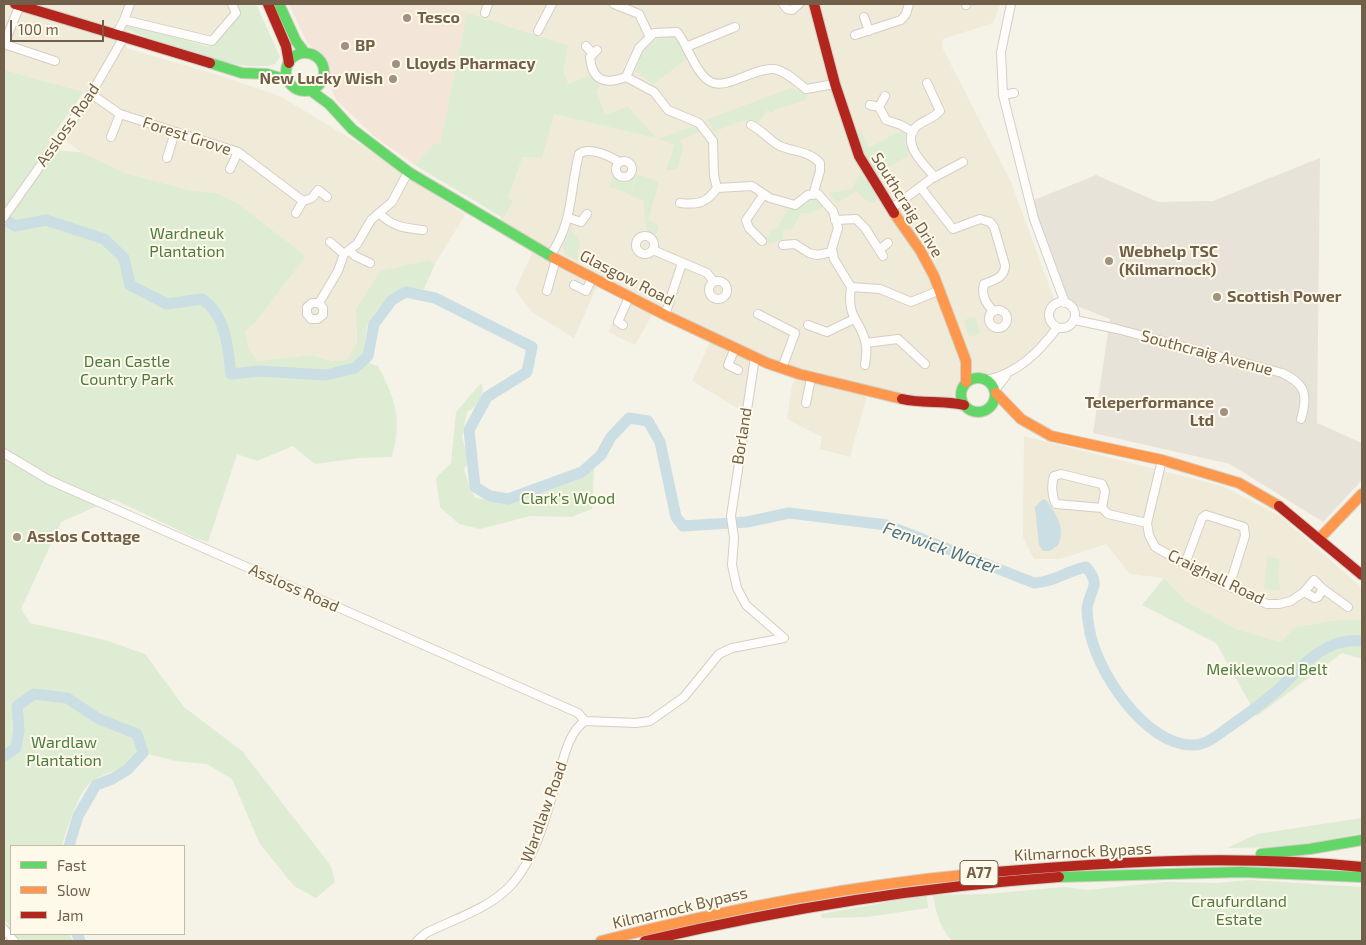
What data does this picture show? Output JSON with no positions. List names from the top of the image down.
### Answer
{
  "streets": {
    "main road": [
      "Southcraig Drive",
      "Glasgow Road",
      "Kilmarnock Bypass",
      "A77"
    ],
    "street": [
      "Assloss Road",
      "Forest Grove",
      "Southcraig Avenue",
      "Borland",
      "Craighall Road",
      "Wardlaw Road"
    ]
  },
  "crossings": [
    ["Assloss Road", "Forest Grove"],
    ["Assloss Road", "Borland"],
    ["Assloss Road", "Wardlaw Road"],
    ["Southcraig Drive", "Glasgow Road"],
    ["Glasgow Road", "Borland"],
    ["Borland", "Wardlaw Road"],
    ["Kilmarnock Bypass", "A77"]
  ],
  "water": ["Fenwick Water"],
  "parks": [
    "Wardneuk Plantation",
    "Dean Castle Country Park",
    "Clark's Wood",
    "Meiklewood Belt",
    "Wardlaw Plantation",
    "Craufurdland Estate"
  ],
  "places": [
    "Tesco",
    "BP",
    "Lloyds Pharmacy",
    "New Lucky Wish",
    "Webhelp TSC (Kilmarnock)",
    "Scottish Power",
    "Teleperformance Ltd",
    "Asslos Cottage"
  ],
  "legend": ["Fast", "Slow", "Jam"],
  "scale_bar": "100 m"
}
